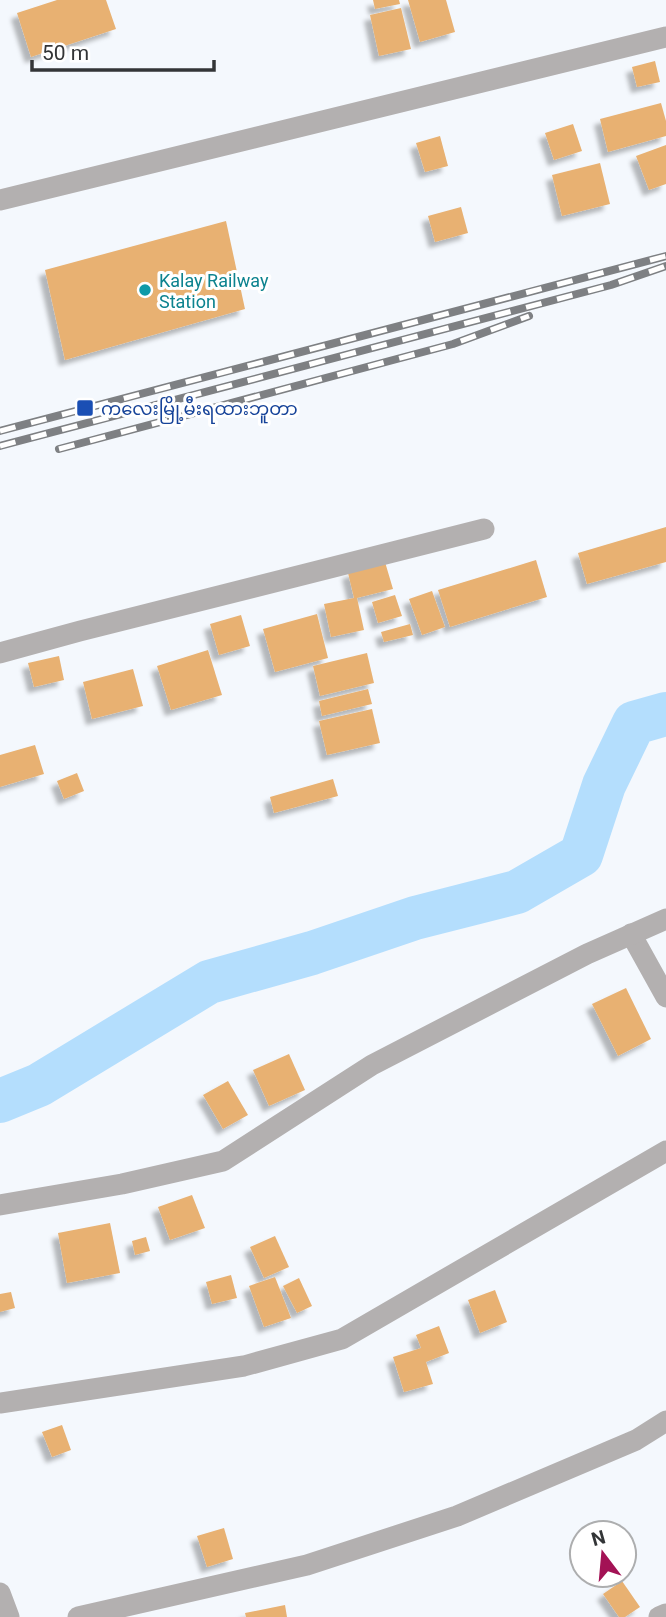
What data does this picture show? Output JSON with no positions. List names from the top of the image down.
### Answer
{
  "places": {
    "other": ["Kalay Railway Station"],
    "transit": ["ကလေးမြို့မီးရထားဘူတာ"]
  },
  "scale_bar": "50 m",
  "north": "top"
}
